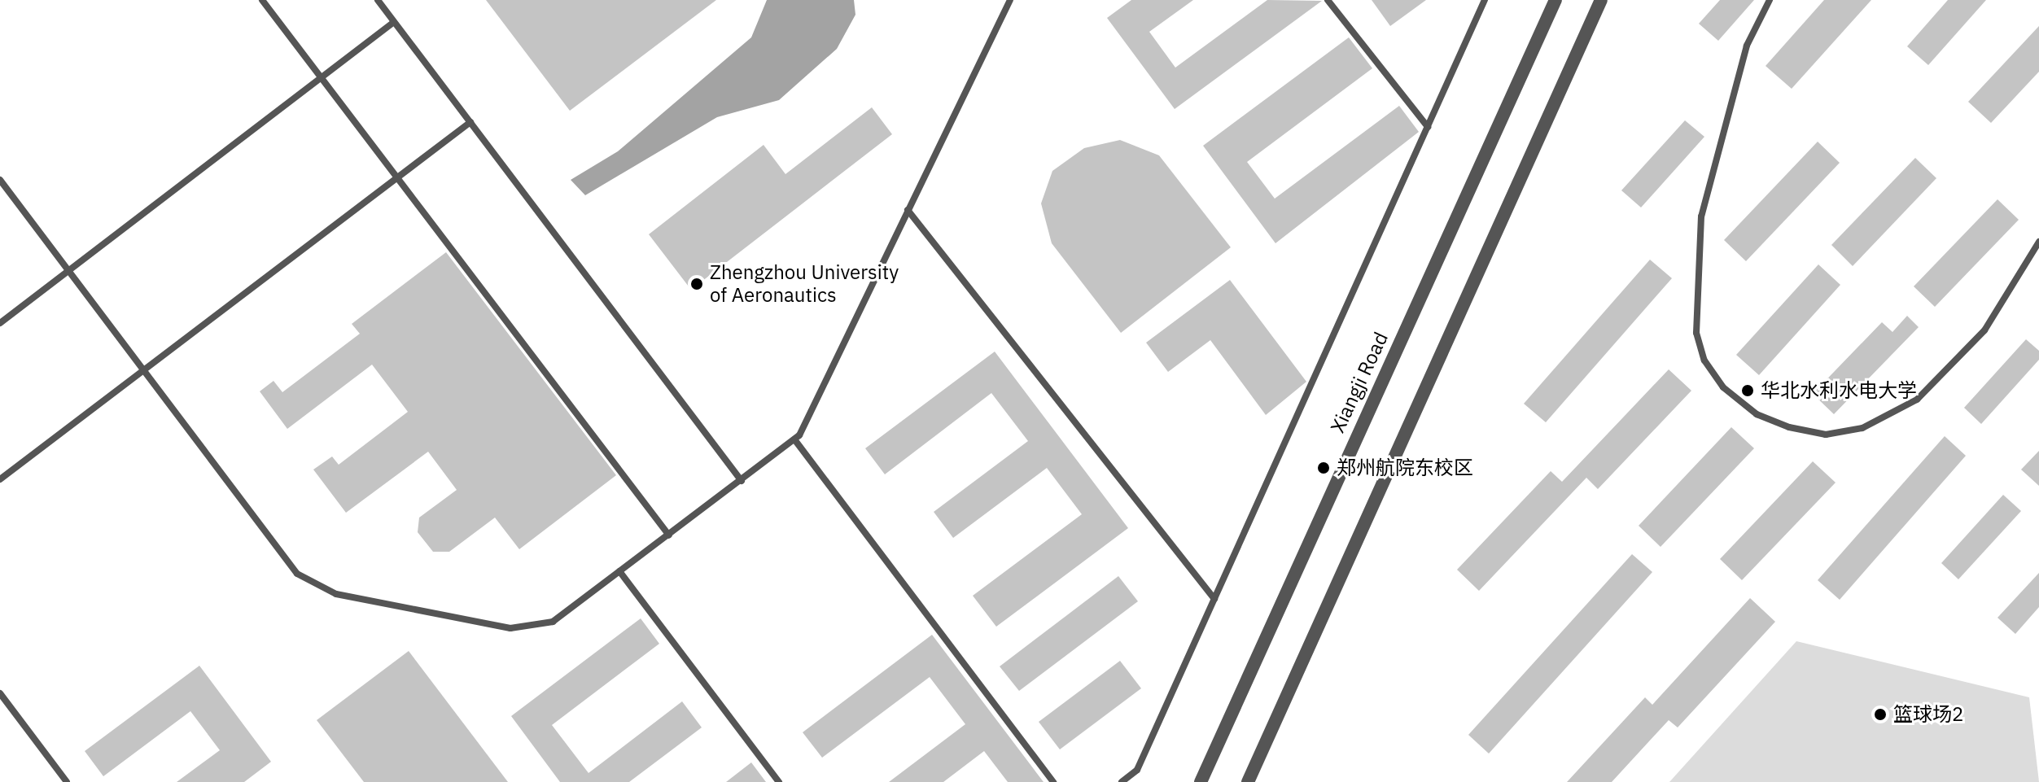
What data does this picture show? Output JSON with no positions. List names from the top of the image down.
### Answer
{
  "streets": {
    "street": ["Xiangji Road"]
  },
  "places": [
    "Zhengzhou University of Aeronautics",
    "华北水利水电大学",
    "郑州航院东校区",
    "篮球场2"
  ]
}
